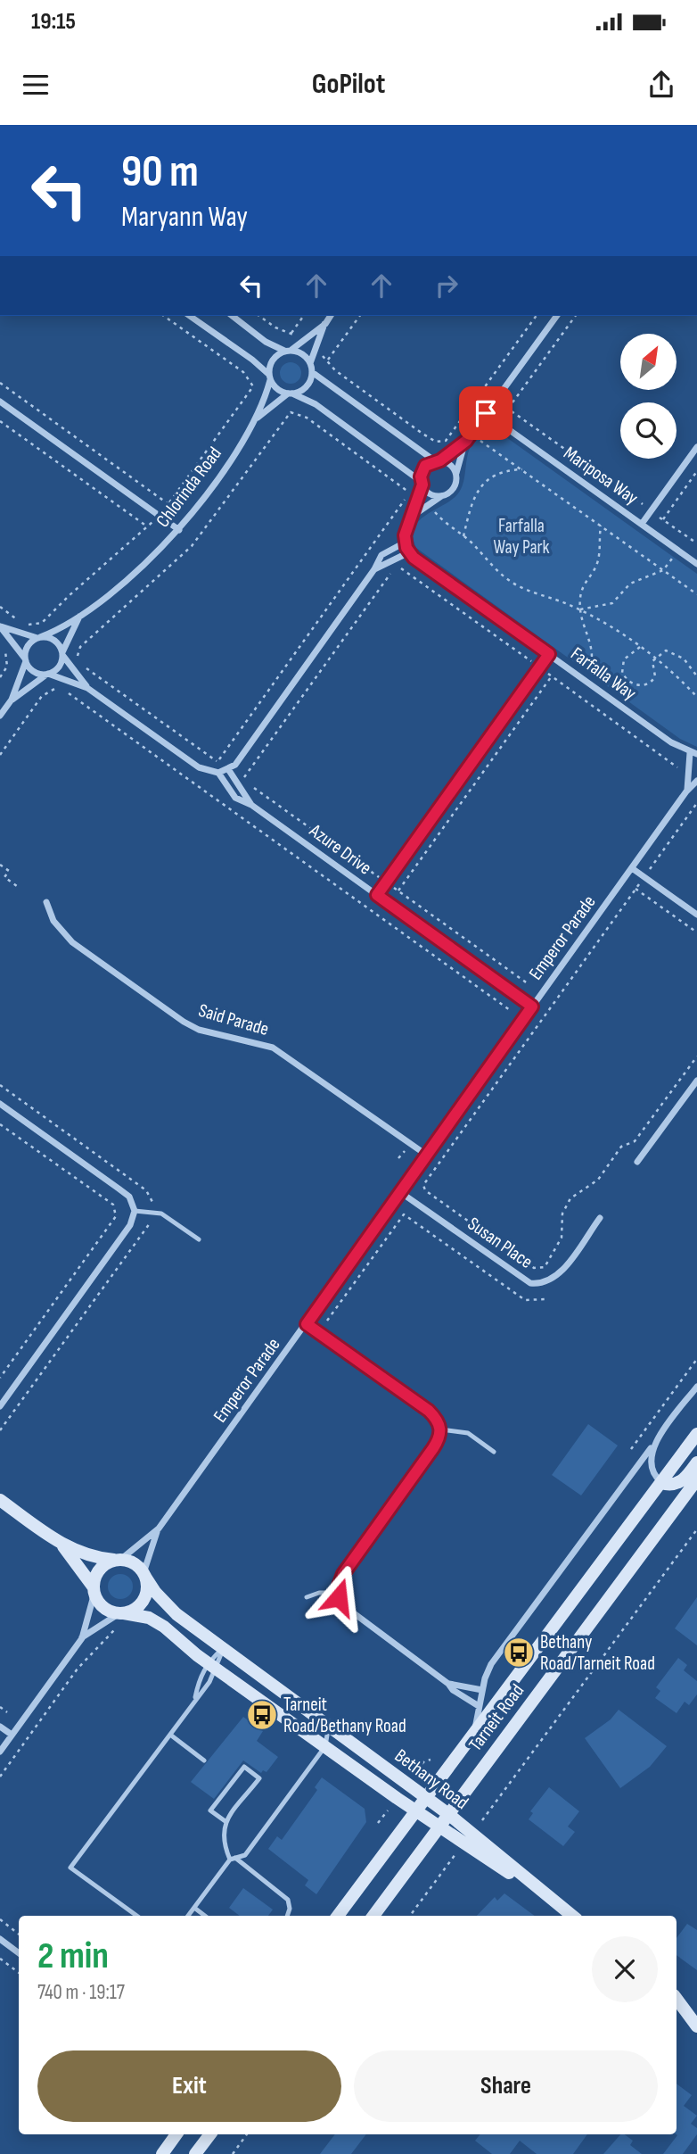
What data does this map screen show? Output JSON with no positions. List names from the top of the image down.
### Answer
{
  "streets": {
    "street": [
      "Mariposa Way",
      "Chlorinda Road",
      "Farfalla Way",
      "Azure Drive",
      "Emperor Parade",
      "Said Parade",
      "Susan Place",
      "Tarneit Road",
      "Bethany Road"
    ]
  },
  "crossings": [
    ["Azure Drive", "Emperor Parade"],
    ["Emperor Parade", "Said Parade"],
    ["Emperor Parade", "Susan Place"],
    ["Emperor Parade", "Bethany Road"],
    ["Tarneit Road", "Bethany Road"]
  ],
  "parks": ["Farfalla Way Park"],
  "places": {
    "bus stop": ["Bethany Road/Tarneit Road", "Tarneit Road/Bethany Road"]
  },
  "north": "top right",
  "page": {
    "status": "19:15",
    "header": "GoPilot",
    "turn": ["90 m", "Maryann Way"],
    "heading": ["2 min", "740 m · 19:17"],
    "buttons": ["Exit", "Share"]
  }
}
